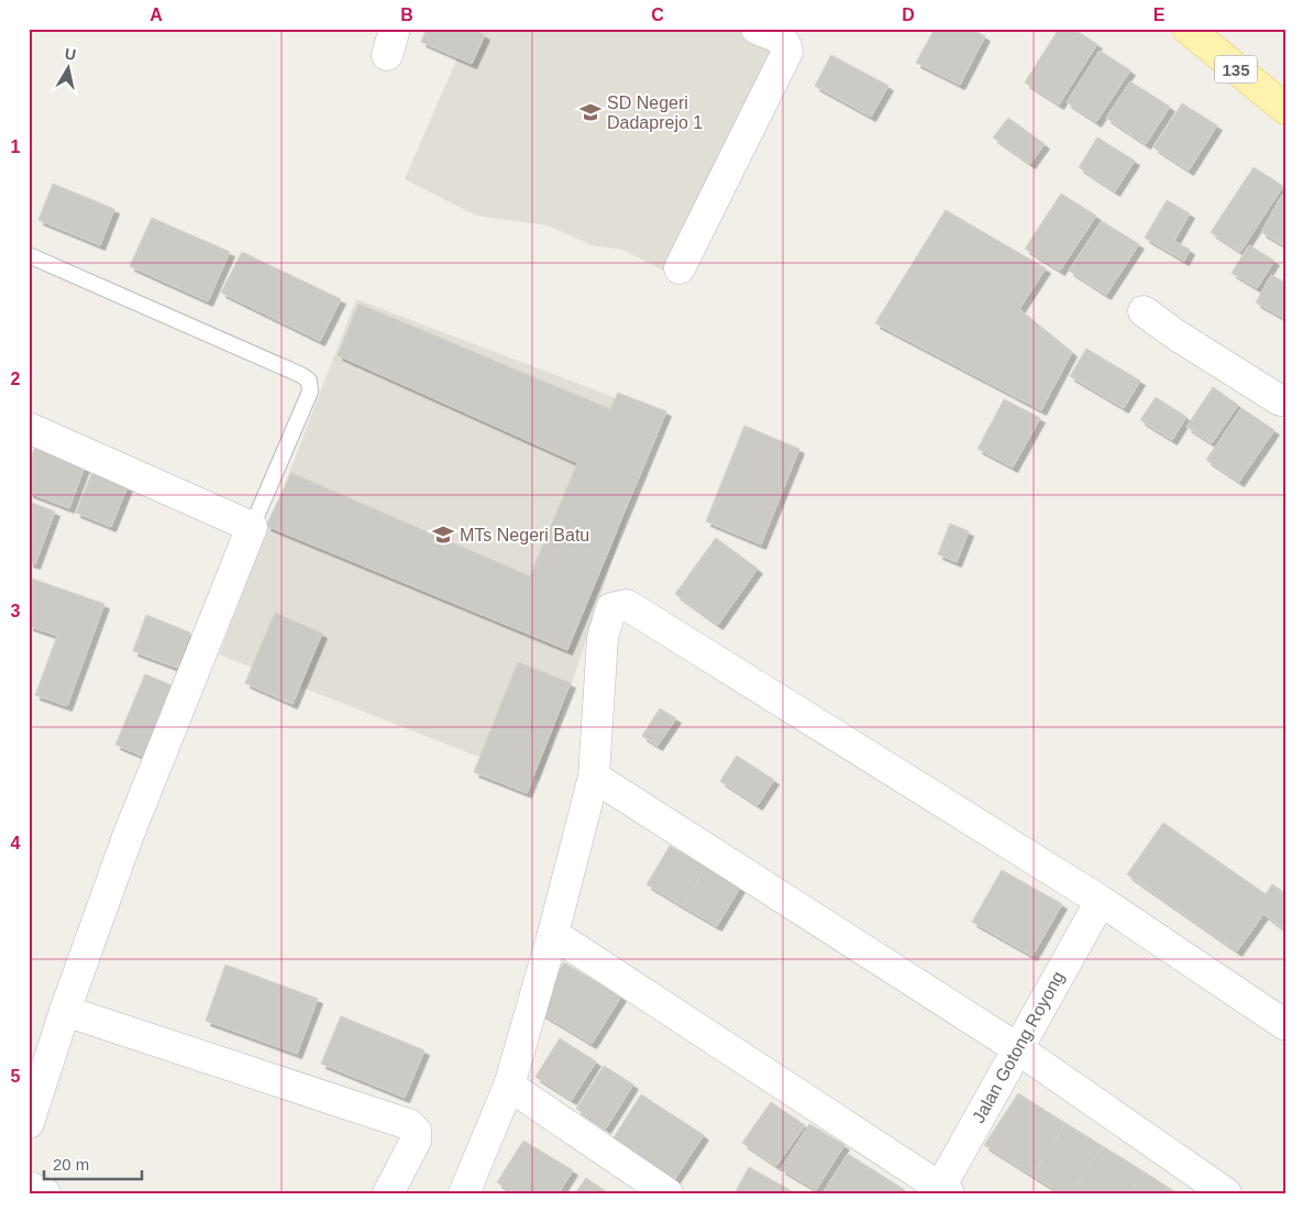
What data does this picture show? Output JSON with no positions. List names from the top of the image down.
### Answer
{
  "streets": {
    "main road": ["135"],
    "street": ["Jalan Gotong Royong"]
  },
  "places": {
    "school or university": ["SD Negeri Dadaprejo 1", "MTs Negeri Batu"]
  },
  "scale_bar": "20 m",
  "north": "top",
  "grid": {
    "columns": [
      "A",
      "B",
      "C",
      "D",
      "E"
    ],
    "rows": [
      "1",
      "2",
      "3",
      "4",
      "5"
    ]
  }
}
